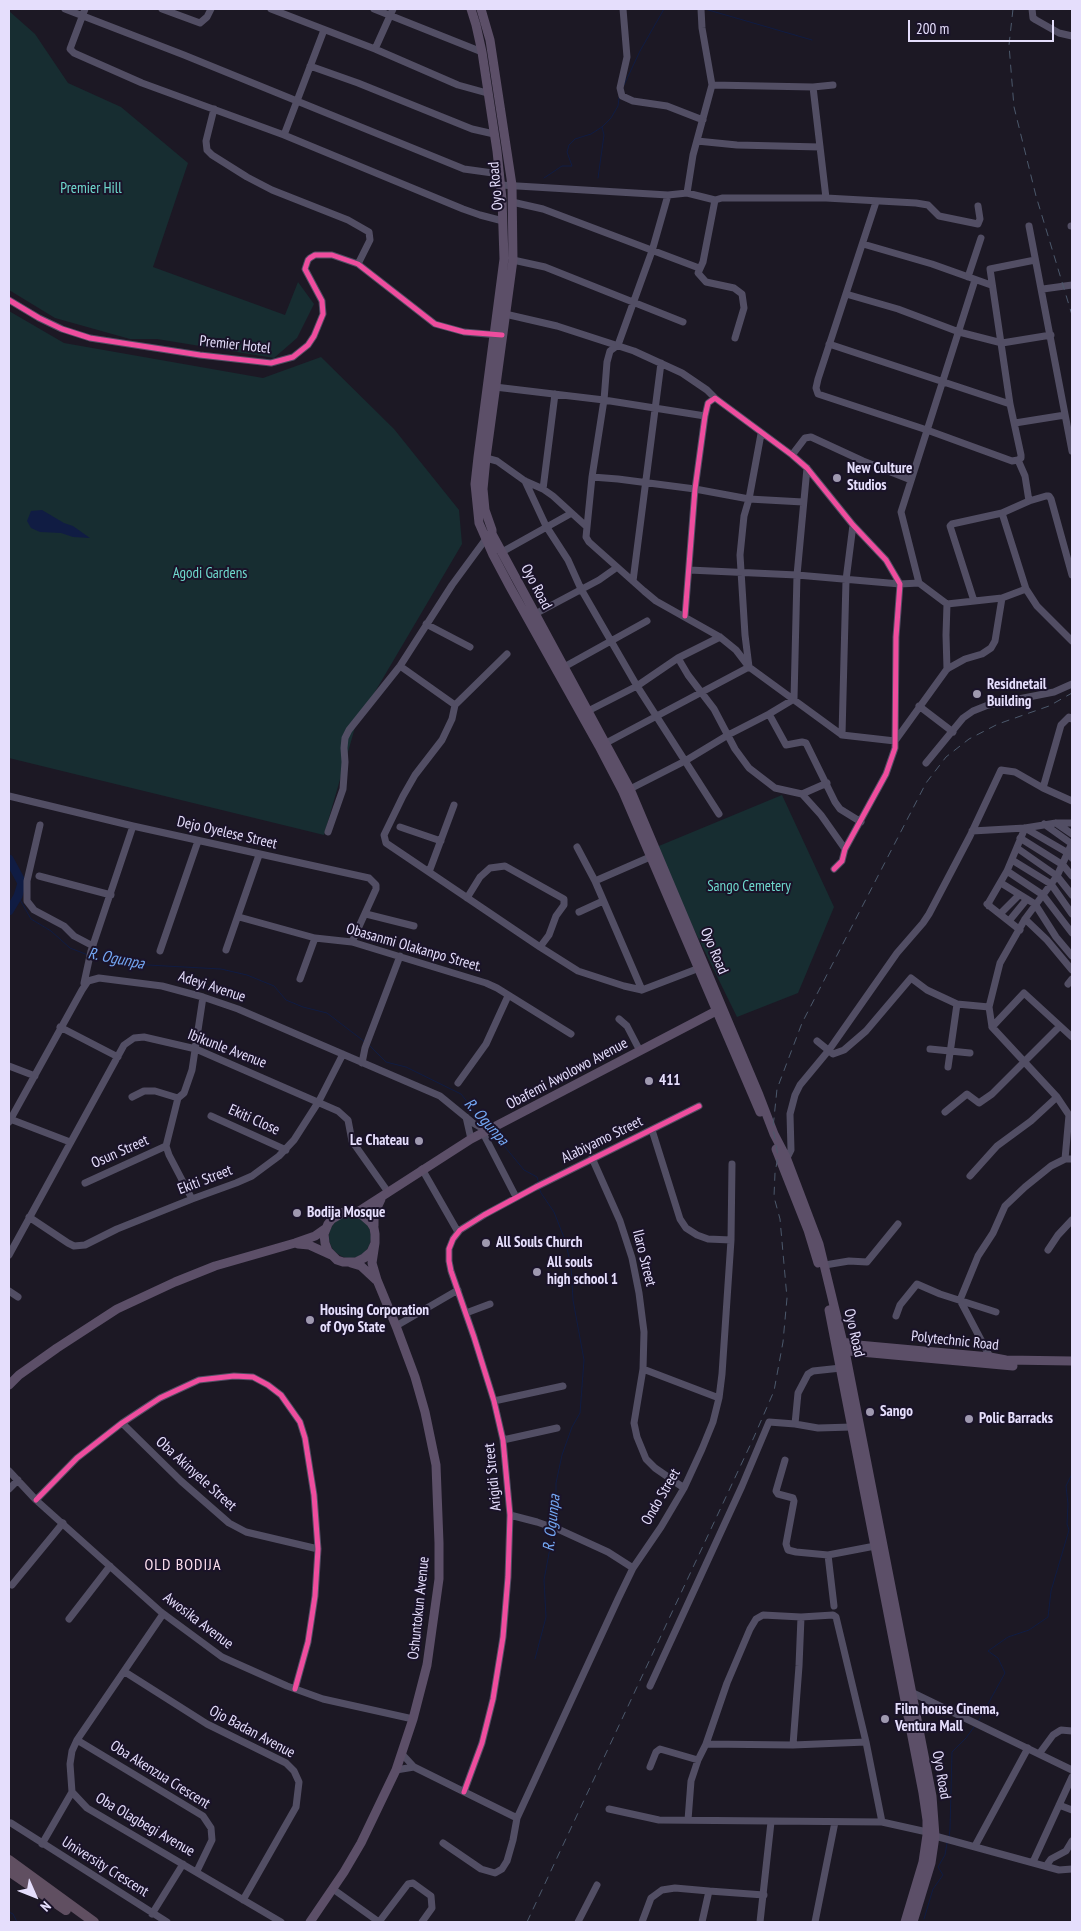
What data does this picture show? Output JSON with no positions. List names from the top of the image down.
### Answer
{
  "streets": {
    "main road": [
      "Oyo Road",
      "Obafemi Awolowo Avenue",
      "Polytechnic Road",
      "Oshuntokun Avenue"
    ],
    "street": [
      "Premier Hotel",
      "Dejo Oyelese Street",
      "Obasanmi Olakanpo Street.",
      "Adeyi Avenue",
      "Ibikunle Avenue",
      "Ekiti Close",
      "Alabiyamo Street",
      "Osun Street",
      "Ekiti Street",
      "Ilaro Street",
      "Oba Akinyele Street",
      "Arigidi Street",
      "Ondo Street",
      "Awosika Avenue",
      "Ojo Badan Avenue",
      "Oba Akenzua Crescent",
      "Oba Olagbegi Avenue",
      "University Crescent"
    ]
  },
  "crossings": [
    ["Oyo Road", "Premier Hotel"],
    ["Oyo Road", "Obafemi Awolowo Avenue"],
    ["Oyo Road", "Polytechnic Road"],
    ["Dejo Oyelese Street", "Obasanmi Olakanpo Street."],
    ["Adeyi Avenue", "Obafemi Awolowo Avenue"],
    ["Adeyi Avenue", "Ekiti Street"],
    ["Ibikunle Avenue", "Obafemi Awolowo Avenue"],
    ["Ibikunle Avenue", "Ekiti Street"],
    ["Obafemi Awolowo Avenue", "Oshuntokun Avenue"],
    ["Ekiti Close", "Ekiti Street"],
    ["Alabiyamo Street", "Ilaro Street"],
    ["Ilaro Street", "Ondo Street"],
    ["Oshuntokun Avenue", "Awosika Avenue"],
    ["Ojo Badan Avenue", "Oba Olagbegi Avenue"],
    ["Oba Akenzua Crescent", "Oba Olagbegi Avenue"],
    ["Oba Olagbegi Avenue", "University Crescent"]
  ],
  "districts": ["OLD BODIJA"],
  "water": ["R. Ogunpa"],
  "parks": ["Premier Hill", "Agodi Gardens", "Sango Cemetery"],
  "places": [
    "New Culture Studios",
    "Residnetail Building",
    "411",
    "Le Chateau",
    "Bodija Mosque",
    "All Souls Church",
    "All souls high school 1",
    "Housing Corporation of Oyo State",
    "Sango",
    "Polic Barracks",
    "Film house Cinema, Ventura Mall"
  ],
  "scale_bar": "200 m",
  "north": "bottom right"
}
